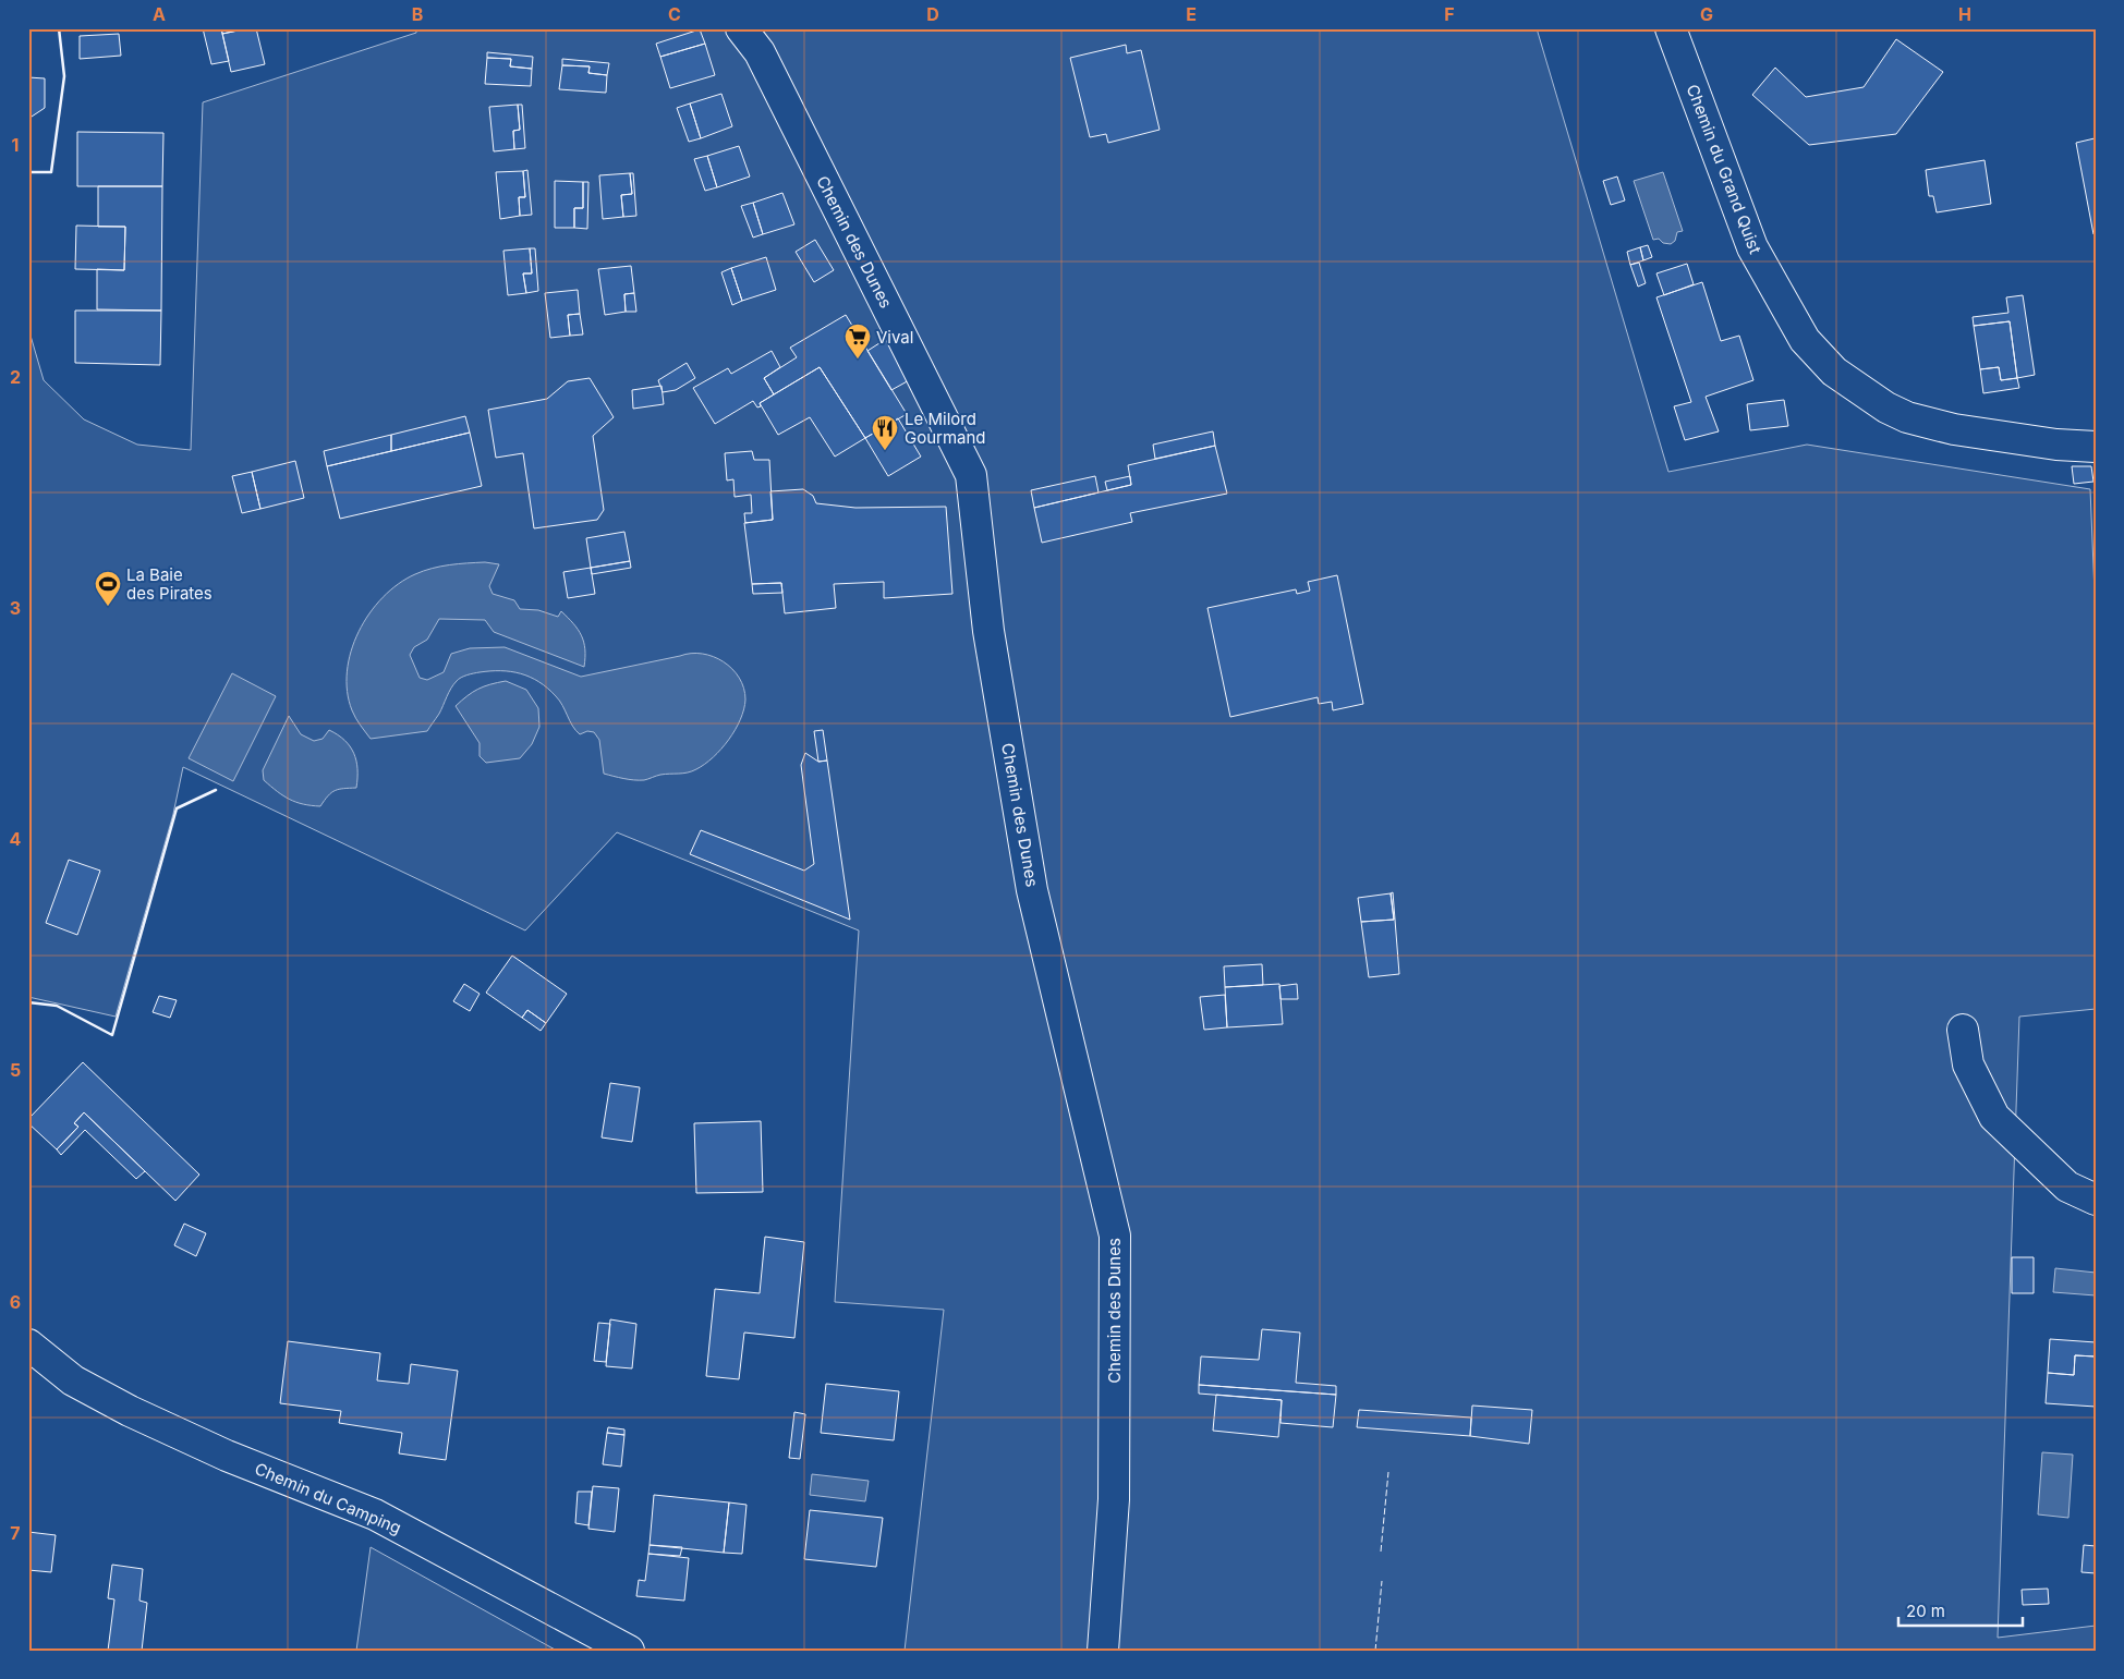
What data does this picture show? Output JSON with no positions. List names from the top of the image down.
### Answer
{
  "streets": {
    "street": ["Chemin du Grand Quist", "Chemin des Dunes", "Chemin du Camping"]
  },
  "places": {
    "supermarket": ["Vival"],
    "restaurant": ["Le Milord Gourmand"],
    "sports": ["La Baie des Pirates"]
  },
  "scale_bar": "20 m",
  "grid": {
    "columns": [
      "A",
      "B",
      "C",
      "D",
      "E",
      "F",
      "G",
      "H"
    ],
    "rows": [
      "1",
      "2",
      "3",
      "4",
      "5",
      "6",
      "7"
    ]
  }
}
